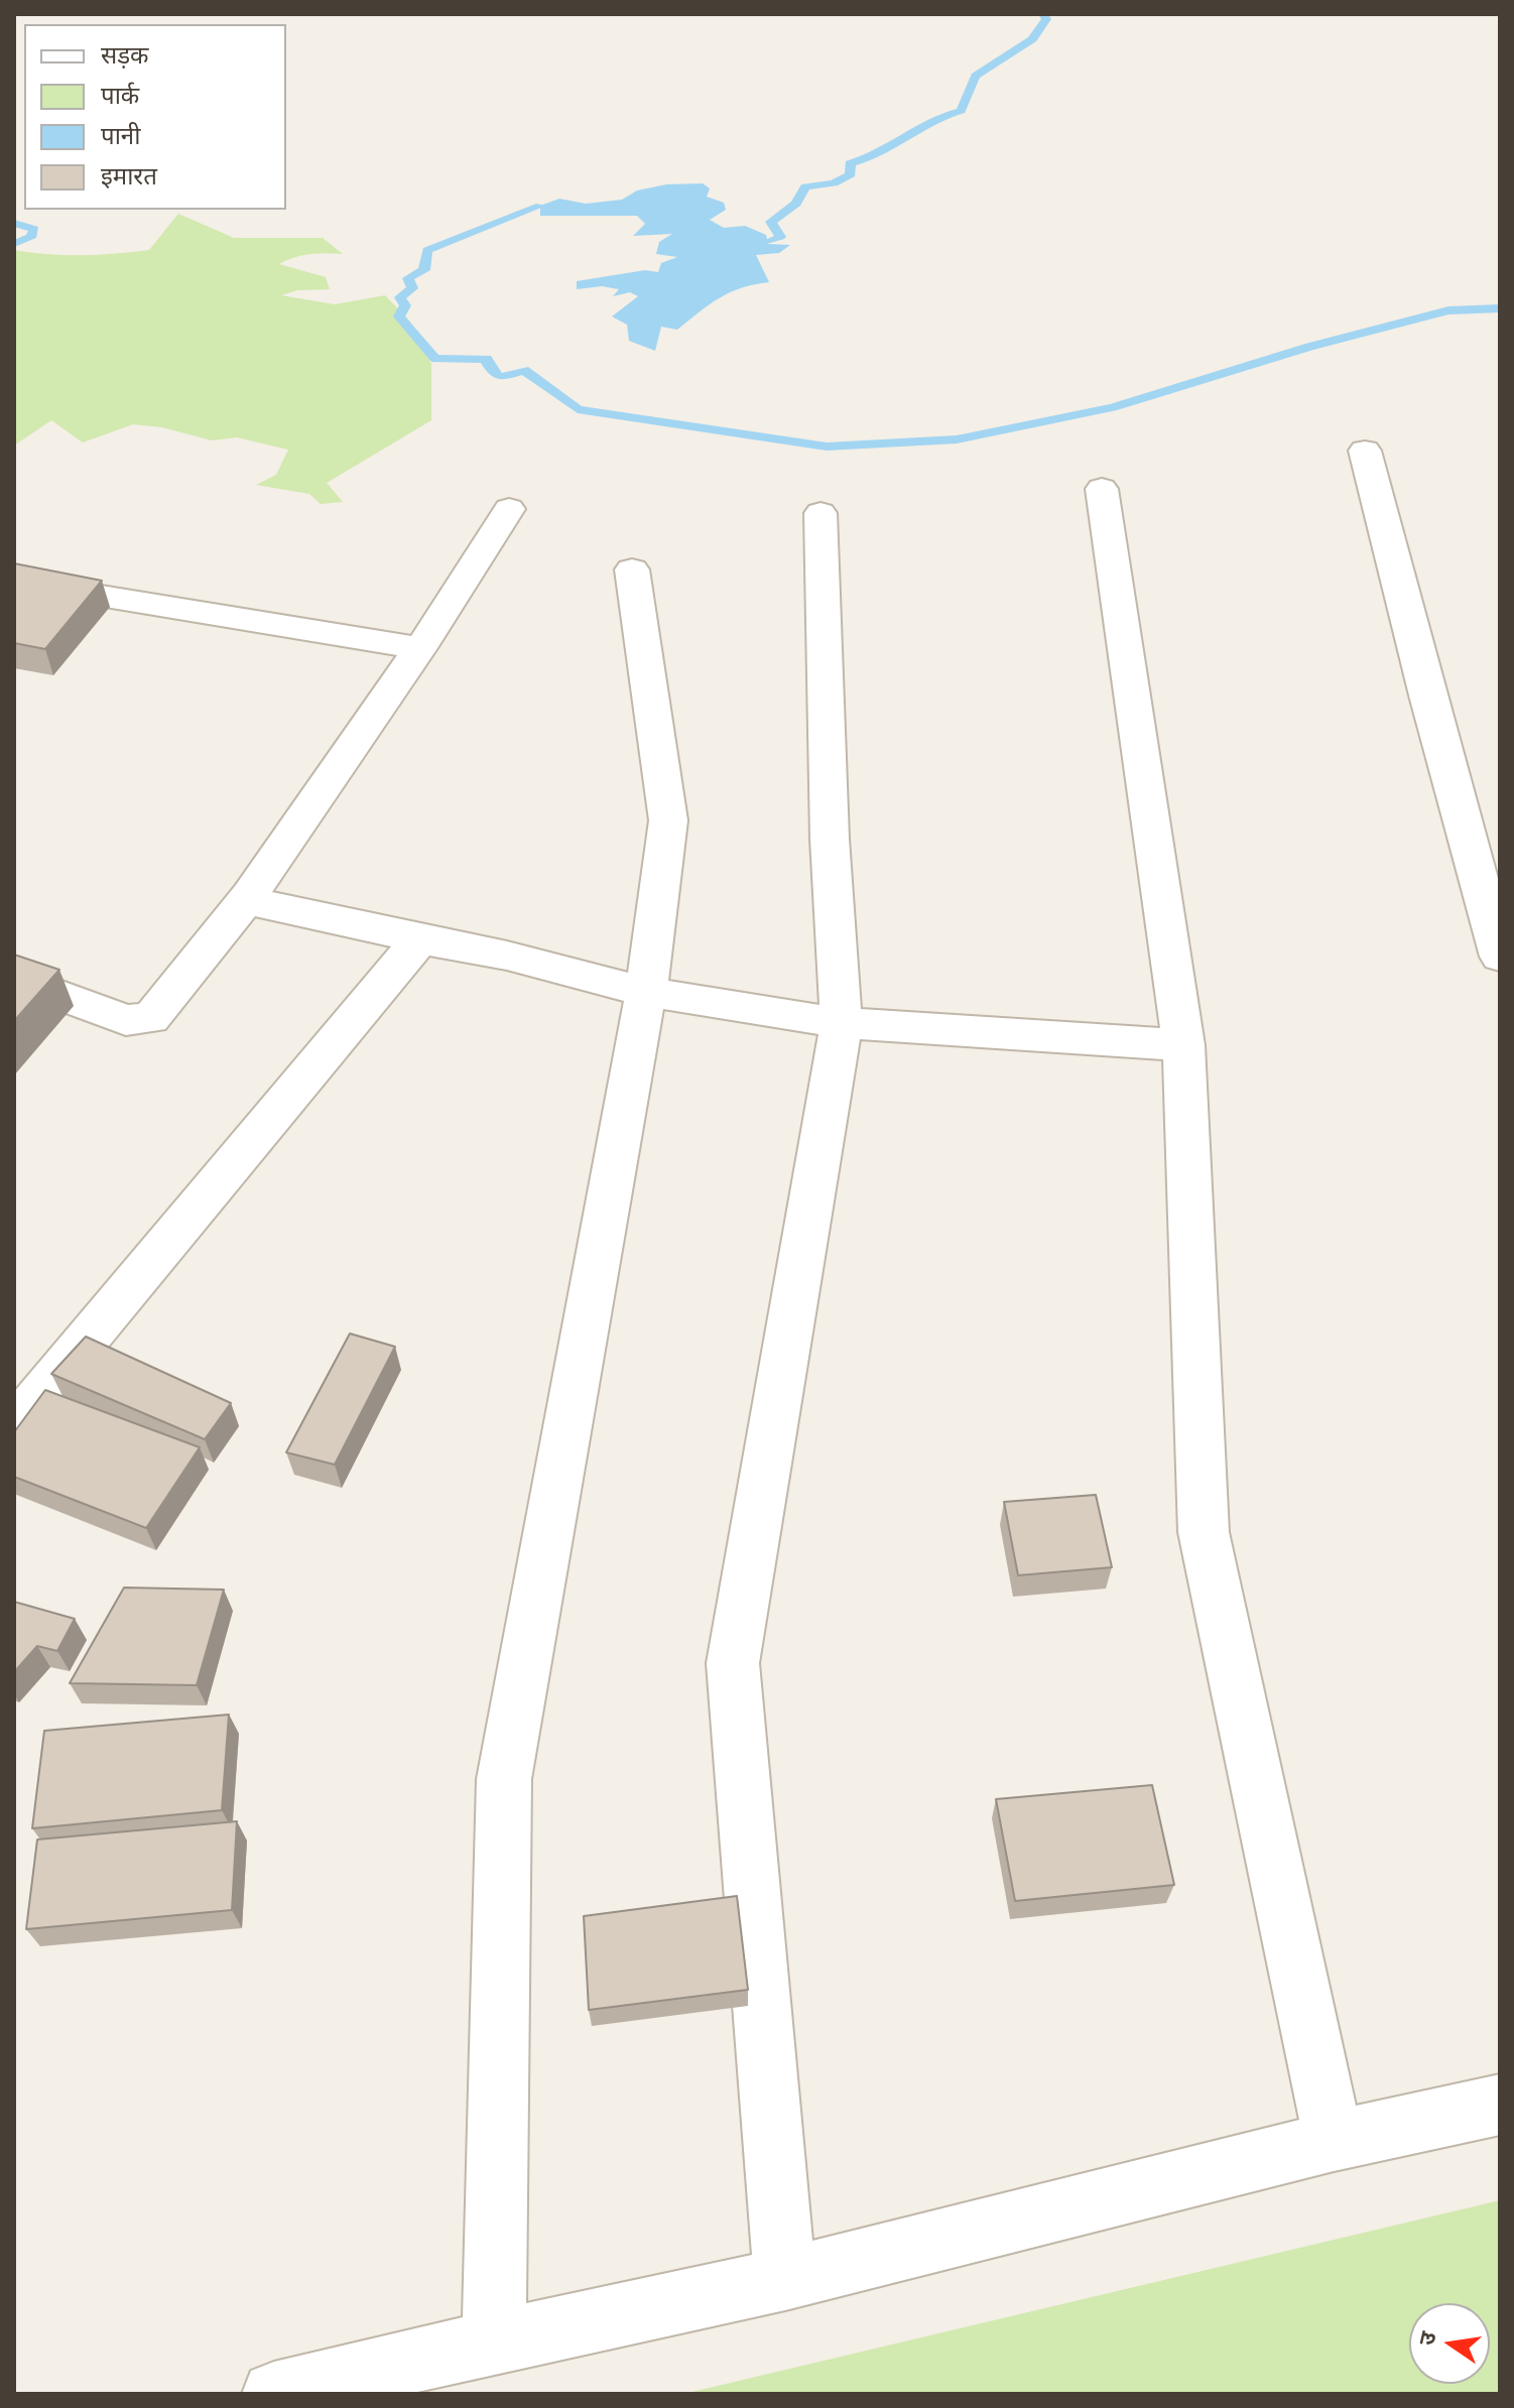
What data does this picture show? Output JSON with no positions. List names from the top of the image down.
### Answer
{
  "legend": [
    "सड़क",
    "पार्क",
    "पानी",
    "इमारत"
  ],
  "north": "left"
}
